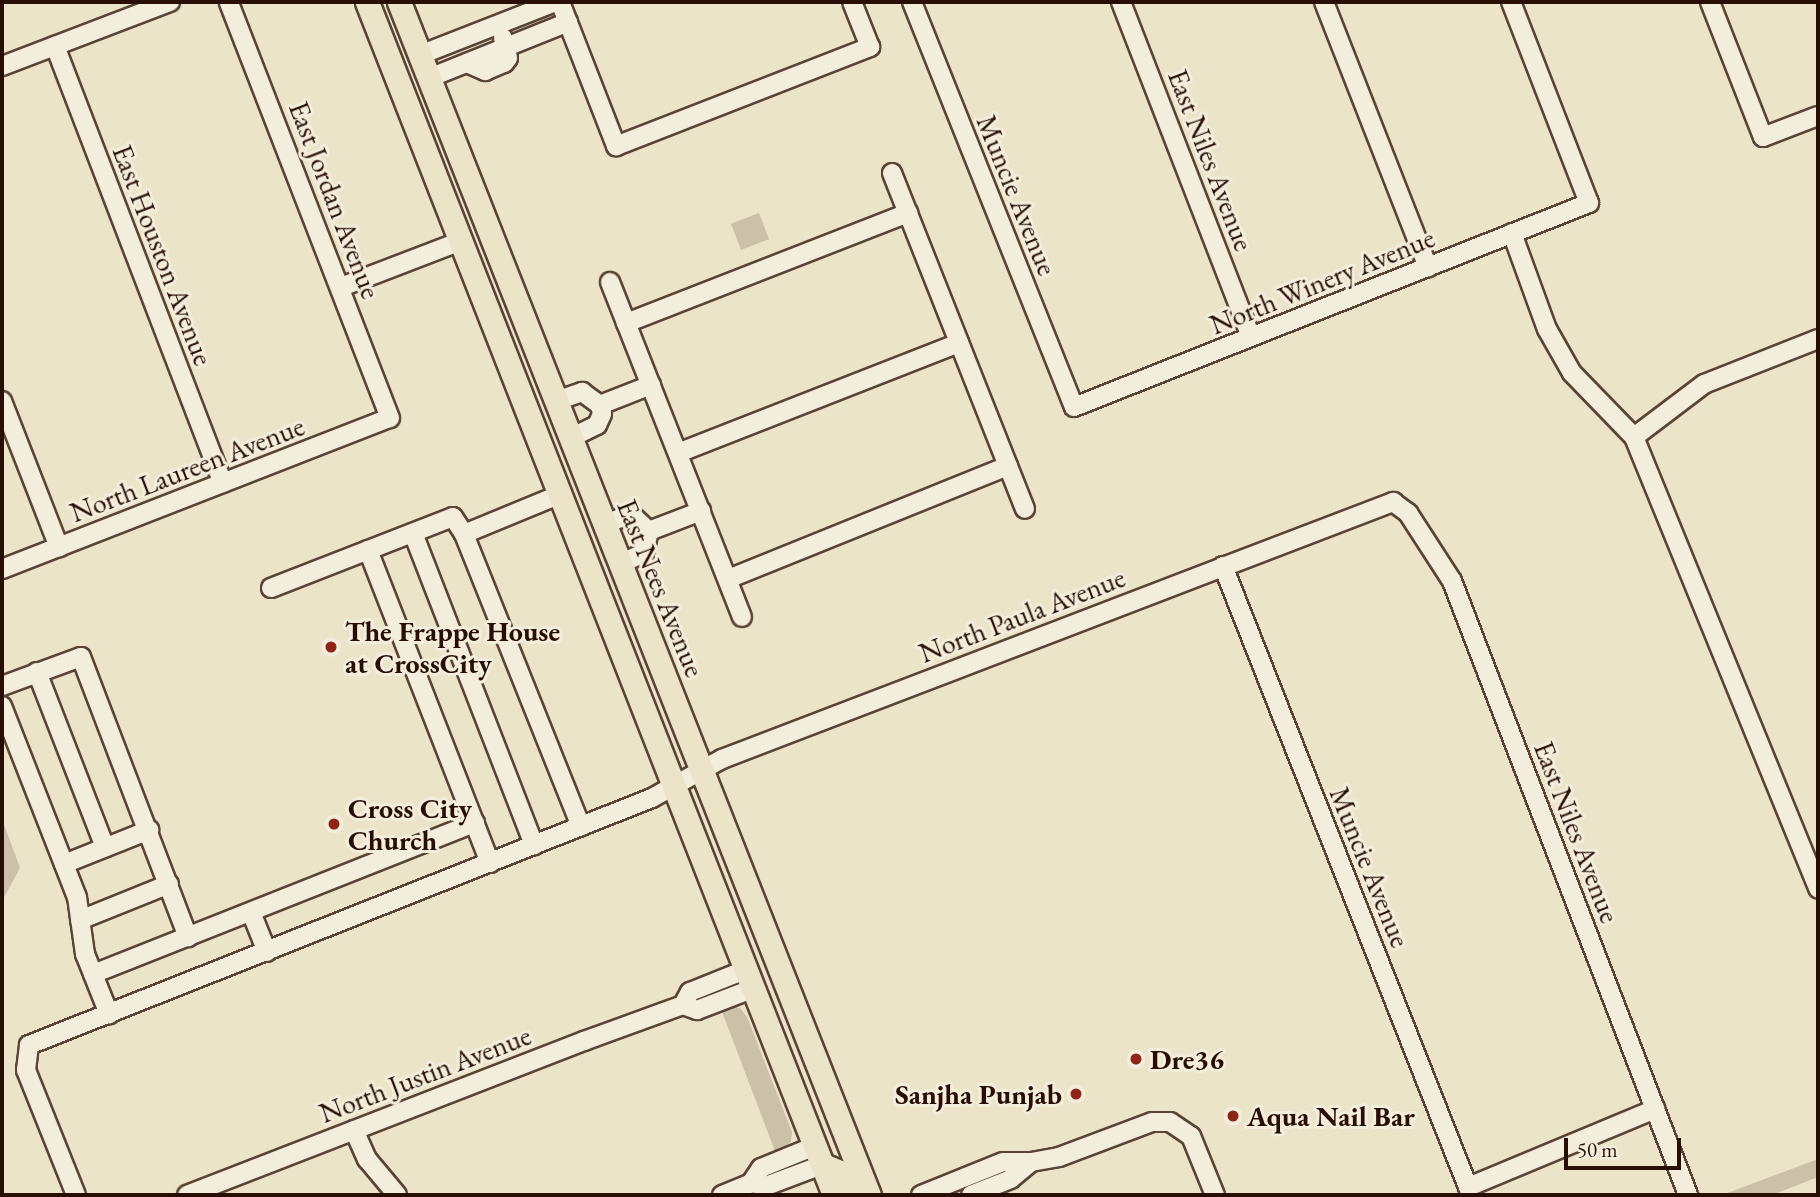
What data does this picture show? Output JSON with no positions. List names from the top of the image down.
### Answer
{
  "streets": {
    "main road": ["East Nees Avenue"],
    "street": [
      "East Niles Avenue",
      "Muncie Avenue",
      "East Jordan Avenue",
      "East Houston Avenue",
      "North Winery Avenue",
      "North Laureen Avenue",
      "North Paula Avenue",
      "North Justin Avenue"
    ]
  },
  "crossings": [
    ["East Niles Avenue", "Muncie Avenue"],
    ["East Niles Avenue", "North Winery Avenue"],
    ["East Niles Avenue", "North Paula Avenue"],
    ["Muncie Avenue", "North Winery Avenue"],
    ["Muncie Avenue", "North Paula Avenue"],
    ["East Jordan Avenue", "North Laureen Avenue"],
    ["East Houston Avenue", "North Laureen Avenue"],
    ["East Nees Avenue", "North Paula Avenue"],
    ["East Nees Avenue", "North Justin Avenue"]
  ],
  "places": [
    "The Frappe House at CrossCity",
    "Cross City Church",
    "Dre36",
    "Sanjha Punjab",
    "Aqua Nail Bar"
  ],
  "scale_bar": "50 m"
}
